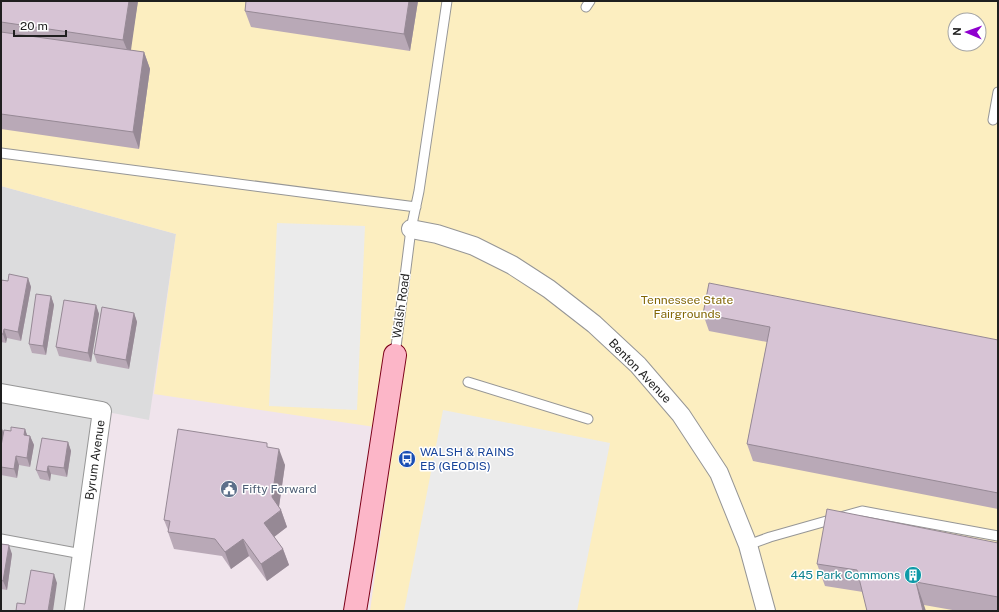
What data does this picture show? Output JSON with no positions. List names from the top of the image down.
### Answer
{
  "streets": {
    "main road": ["Walsh Road"],
    "street": ["Benton Avenue", "Byrum Avenue"]
  },
  "crossings": [
    ["Walsh Road", "Benton Avenue"]
  ],
  "parks": ["Tennessee State Fairgrounds"],
  "places": {
    "bus stop": ["WALSH & RAINS EB (GEODIS)"],
    "public building": ["Fifty Forward"],
    "building": ["445 Park Commons"]
  },
  "scale_bar": "20 m",
  "north": "left"
}
